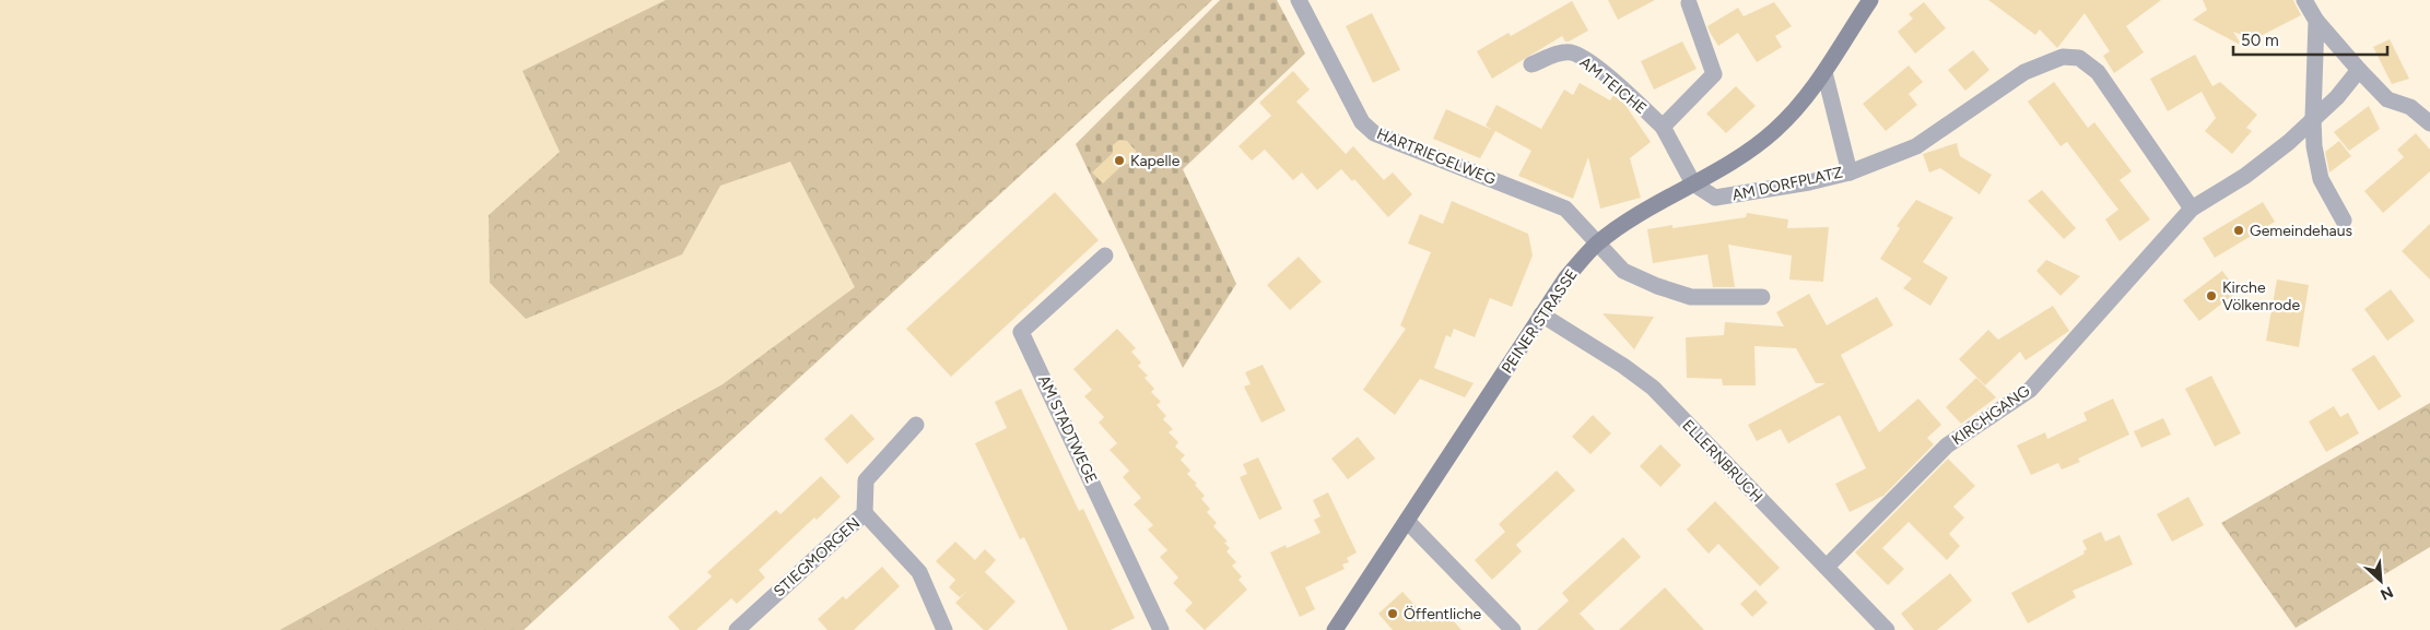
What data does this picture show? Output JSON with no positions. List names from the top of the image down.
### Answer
{
  "streets": {
    "main road": ["PEINER STRASSE"],
    "street": [
      "AM TEICHE",
      "HARTRIEGELWEG",
      "AM DORFPLATZ",
      "KIRCHGANG",
      "AM STADTWEGE",
      "ELLERNBRUCH",
      "STIEGMORGEN"
    ]
  },
  "crossings": [
    ["AM TEICHE", "AM DORFPLATZ"],
    ["AM TEICHE", "PEINER STRASSE"],
    ["HARTRIEGELWEG", "PEINER STRASSE"],
    ["AM DORFPLATZ", "PEINER STRASSE"],
    ["PEINER STRASSE", "ELLERNBRUCH"],
    ["KIRCHGANG", "ELLERNBRUCH"]
  ],
  "places": [
    "Kapelle",
    "Gemeindehaus",
    "Kirche Völkenrode",
    "Öffentliche"
  ],
  "scale_bar": "50 m",
  "north": "bottom right"
}
